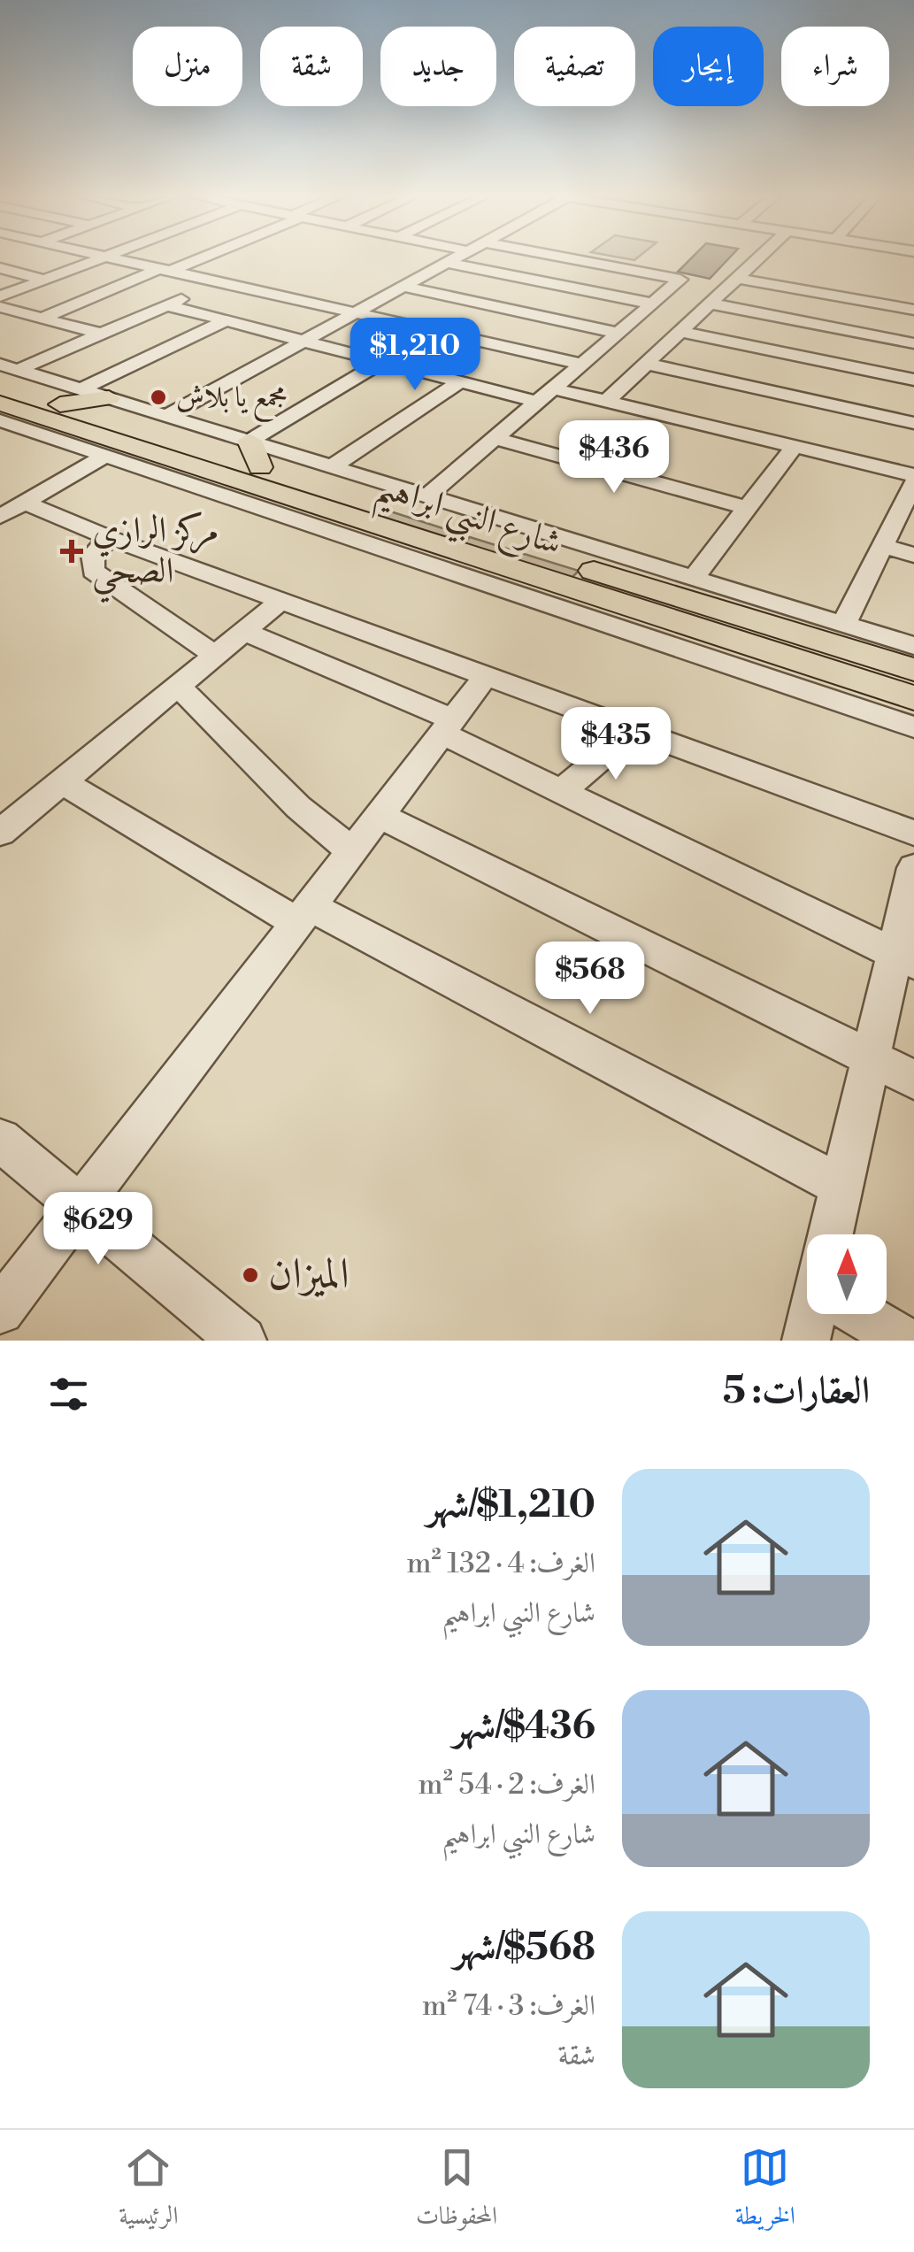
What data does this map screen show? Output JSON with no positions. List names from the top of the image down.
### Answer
{
  "streets": {
    "main road": ["شارع النبي ابراهيم"]
  },
  "places": {
    "other": ["مجمع يا بلاش", "الميزان"],
    "health": ["مركز الرازي الصحي"]
  },
  "north": "top",
  "page": {
    "chip": [
      "شراء",
      "إيجار",
      "تصفية",
      "جديد",
      "شقة",
      "منزل"
    ],
    "price": [
      "$1,210",
      "$436",
      "$435",
      "$568",
      "$629"
    ],
    "heading": "العقارات: 5",
    "list": [
      {
        "name": "$1,210/شهر",
        "note": "الغرف: 4 · 132 m² · شارع النبي ابراهيم"
      },
      {
        "name": "$436/شهر",
        "note": "الغرف: 2 · 54 m² · شارع النبي ابراهيم"
      },
      {
        "name": "$568/شهر",
        "note": "الغرف: 3 · 74 m² · شقة"
      }
    ],
    "tabs": ["الخريطة", "المحفوظات", "الرئيسية"]
  }
}
